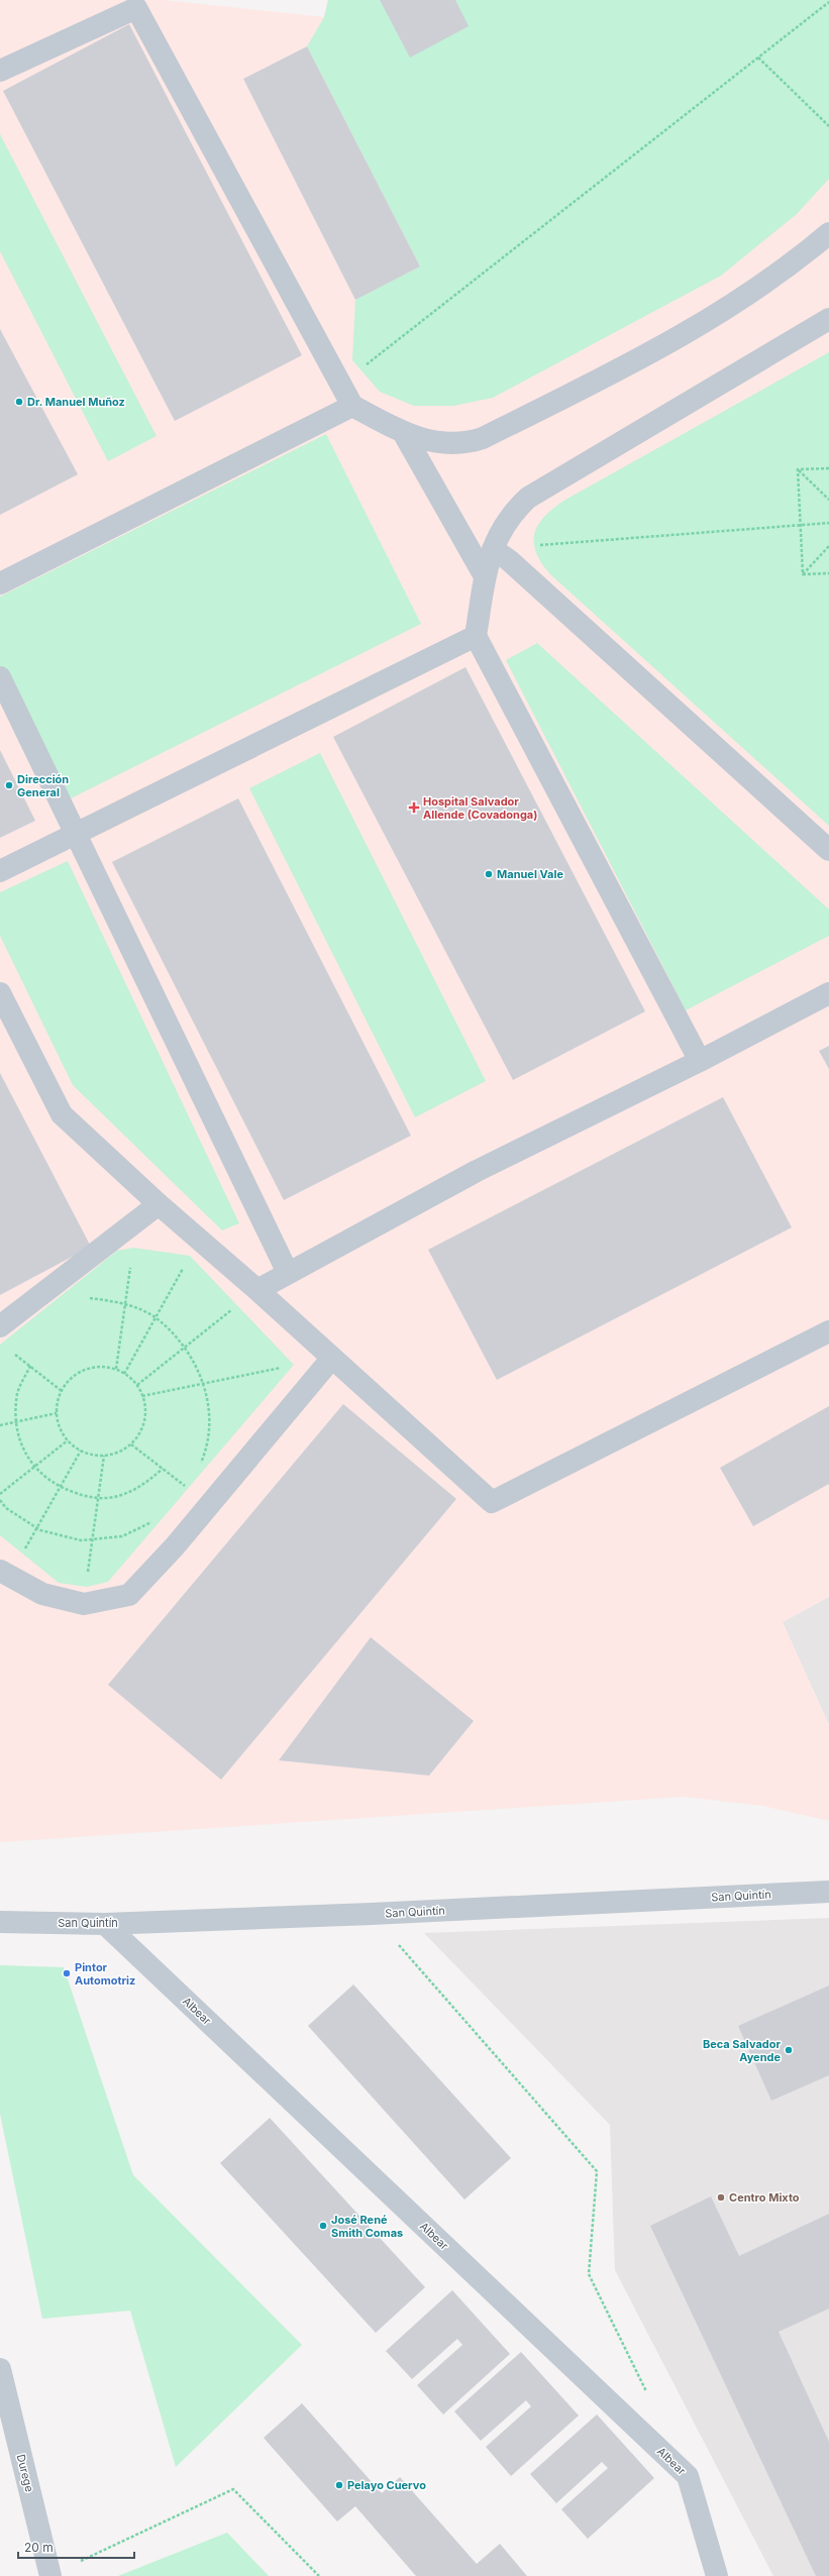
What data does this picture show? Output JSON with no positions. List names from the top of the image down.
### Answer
{
  "streets": {
    "street": ["San Quintín", "Albear", "Durege"]
  },
  "crossings": [
    ["San Quintín", "Albear"]
  ],
  "places": {
    "other": [
      "Dr. Manuel Muñoz",
      "Dirección General",
      "Manuel Vale",
      "Pintor Automotriz",
      "Beca Salvador Ayende",
      "Centro Mixto",
      "José René Smith Comas",
      "Pelayo Cuervo"
    ],
    "health": ["Hospital Salvador Allende (Covadonga)"]
  },
  "scale_bar": "20 m"
}
